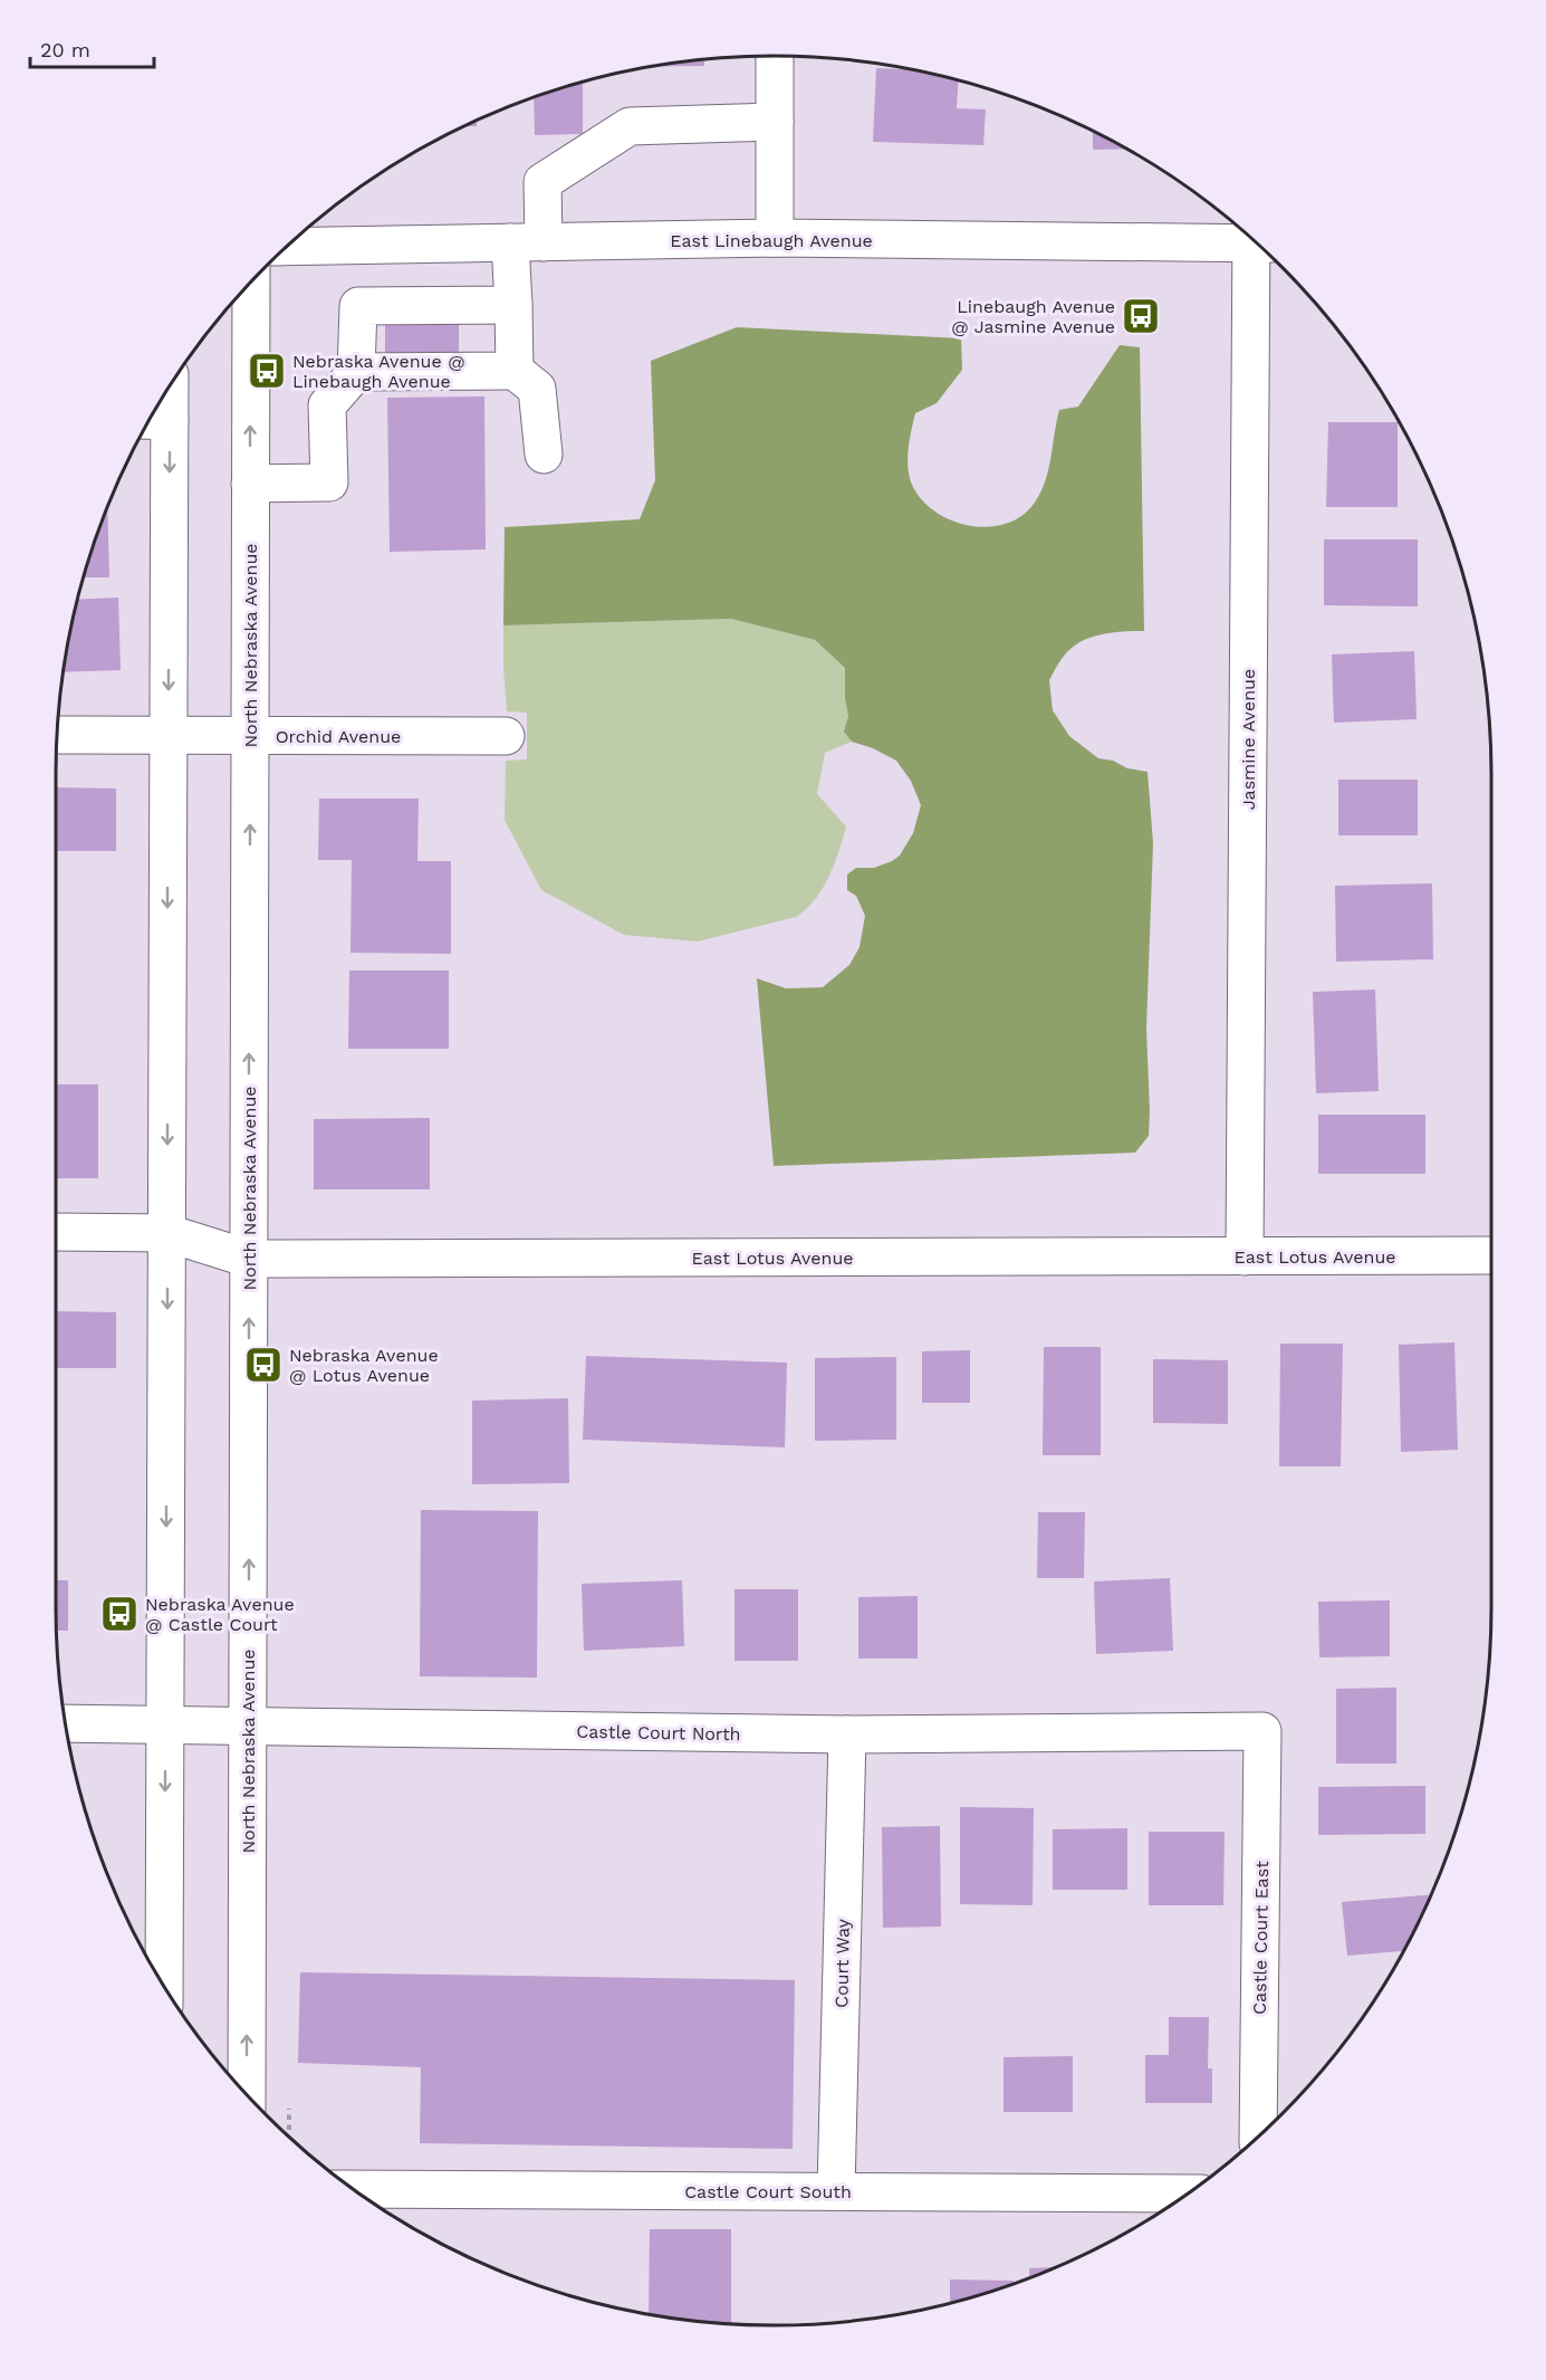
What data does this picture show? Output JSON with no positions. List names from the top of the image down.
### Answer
{
  "streets": {
    "street": [
      "East Linebaugh Avenue",
      "North Nebraska Avenue",
      "Orchid Avenue",
      "Jasmine Avenue",
      "East Lotus Avenue",
      "Castle Court North",
      "Castle Court East",
      "Court Way",
      "Castle Court South"
    ]
  },
  "crossings": [
    ["North Nebraska Avenue", "Orchid Avenue"],
    ["North Nebraska Avenue", "East Lotus Avenue"],
    ["North Nebraska Avenue", "Castle Court North"],
    ["Jasmine Avenue", "East Lotus Avenue"],
    ["Castle Court North", "Castle Court East"],
    ["Castle Court North", "Court Way"],
    ["Court Way", "Castle Court South"]
  ],
  "places": {
    "bus stop": [
      "Linebaugh Avenue @ Jasmine Avenue",
      "Nebraska Avenue @ Linebaugh Avenue",
      "Nebraska Avenue @ Lotus Avenue",
      "Nebraska Avenue @ Castle Court"
    ]
  },
  "scale_bar": "20 m"
}
